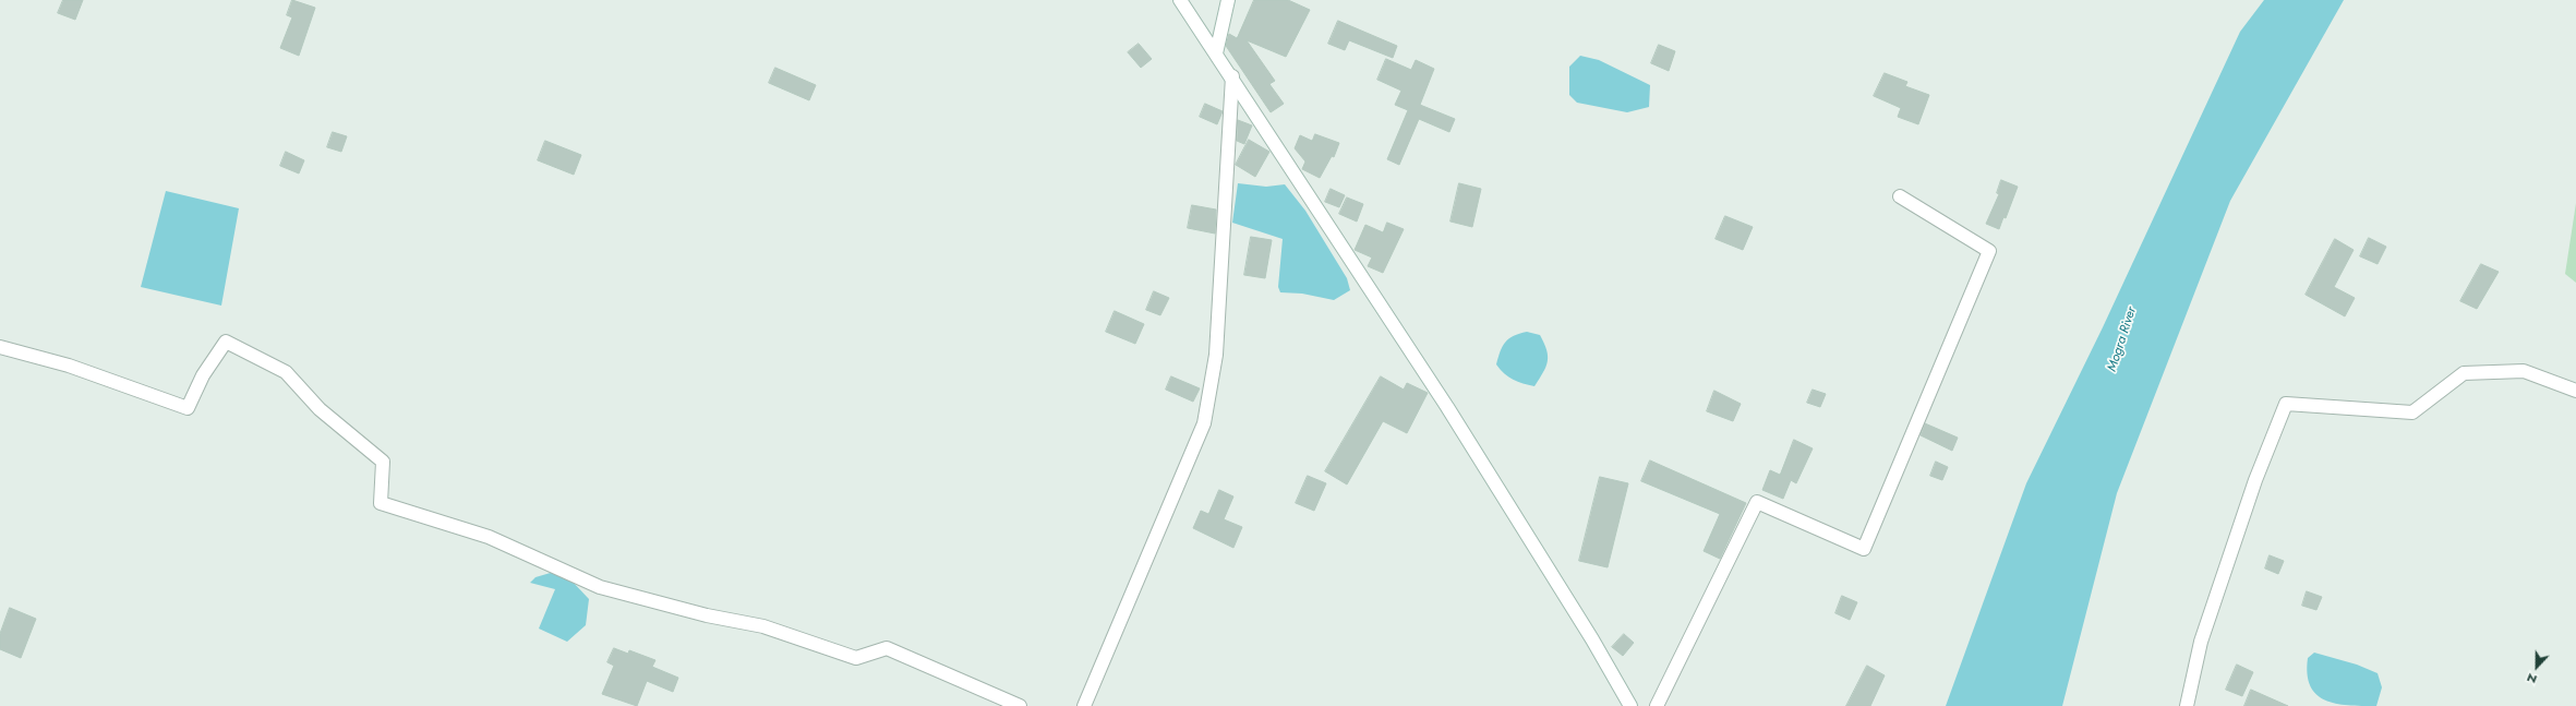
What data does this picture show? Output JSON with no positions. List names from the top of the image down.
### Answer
{
  "water": ["Mogra River"],
  "north": "bottom"
}
